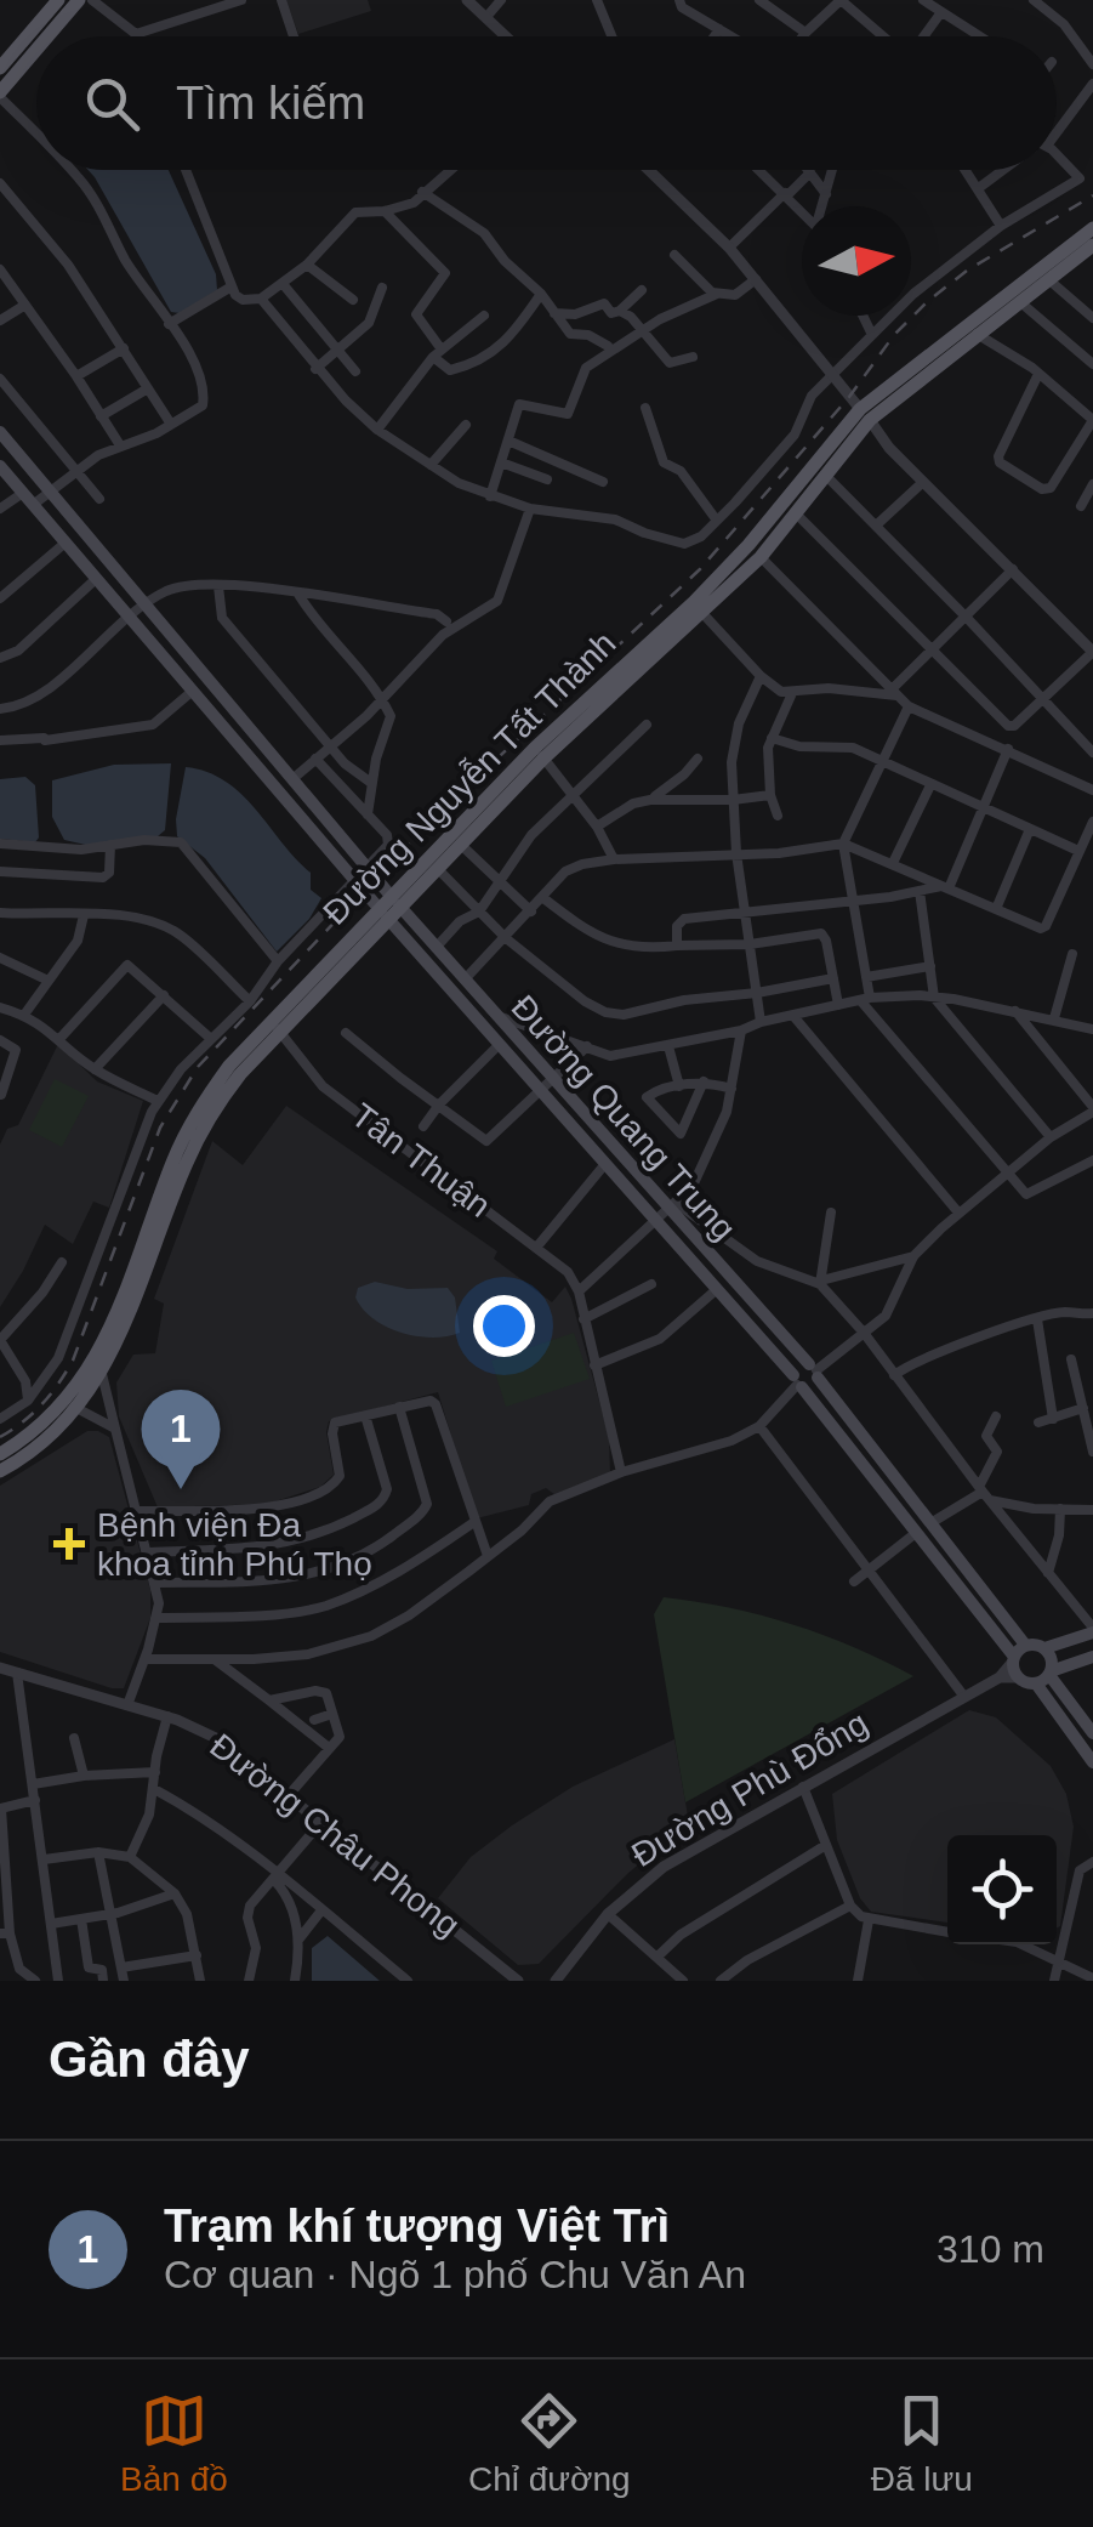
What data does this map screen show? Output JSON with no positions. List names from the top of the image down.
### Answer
{
  "streets": {
    "main road": ["Đường Nguyễn Tất Thành", "Đường Quang Trung"],
    "street": ["Tân Thuận", "Đường Phù Đổng", "Đường Châu Phong"]
  },
  "crossings": [
    ["Đường Nguyễn Tất Thành", "Đường Quang Trung"],
    ["Đường Nguyễn Tất Thành", "Tân Thuận"],
    ["Đường Quang Trung", "Đường Phù Đổng"]
  ],
  "places": {
    "health": ["Bệnh viện Đa khoa tỉnh Phú Thọ"]
  },
  "north": "right",
  "page": {
    "search": "Tìm kiếm",
    "pins": "1",
    "heading": "Gần đây",
    "list": [
      {
        "mark": "1",
        "name": "Trạm khí tượng Việt Trì",
        "note": "Cơ quan · Ngõ 1 phố Chu Văn An",
        "value": "310 m"
      }
    ],
    "nav": ["Bản đồ", "Chỉ đường", "Đã lưu"]
  }
}
